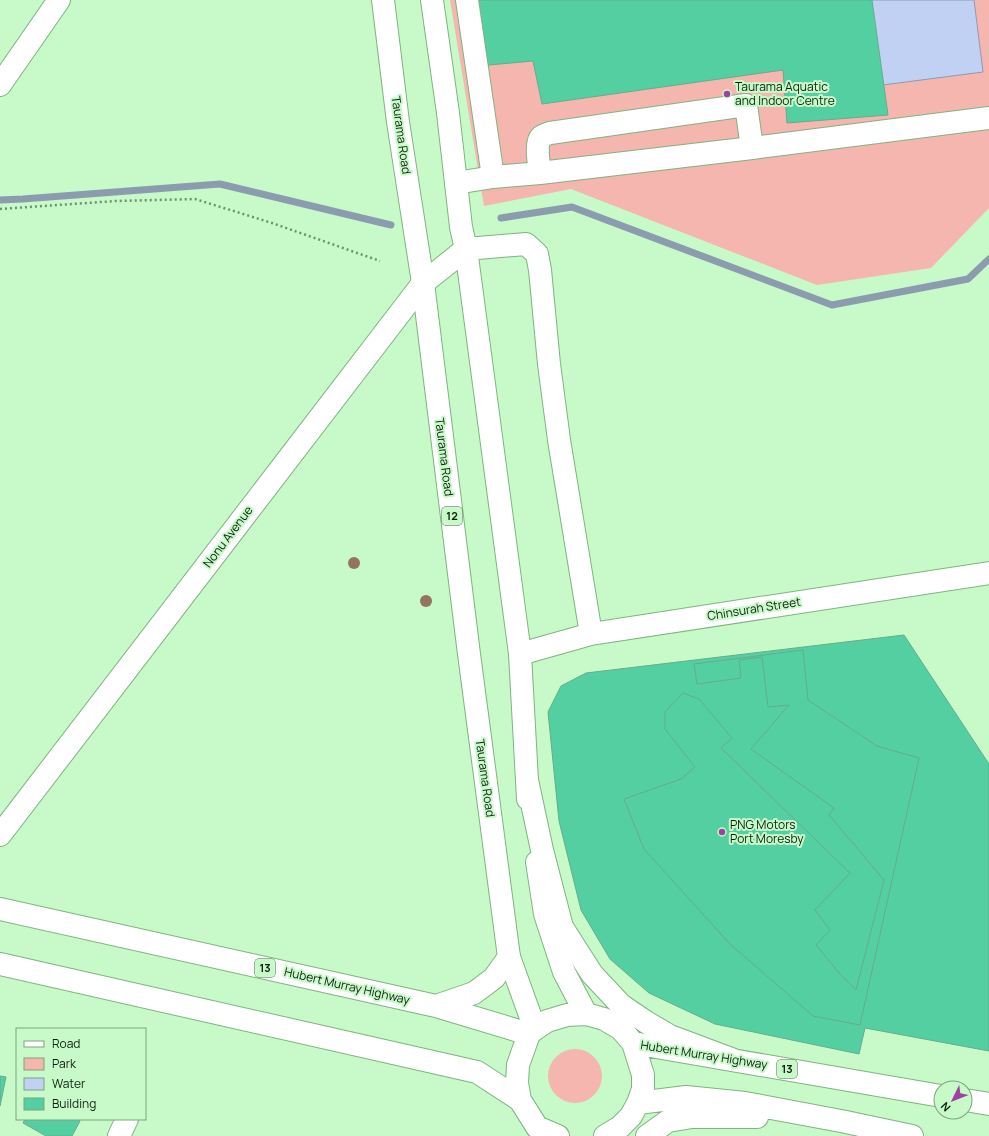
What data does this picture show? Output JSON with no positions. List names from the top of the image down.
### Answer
{
  "streets": {
    "main road": [
      "Taurama Road",
      "12",
      "Nonu Avenue",
      "Chinsurah Street",
      "13",
      "Hubert Murray Highway"
    ]
  },
  "crossings": [
    ["Taurama Road", "Nonu Avenue"],
    ["Taurama Road", "Hubert Murray Highway"]
  ],
  "places": ["Taurama Aquatic and Indoor Centre", "PNG Motors Port Moresby"],
  "legend": [
    "Road",
    "Park",
    "Water",
    "Building"
  ],
  "north": "bottom left"
}
